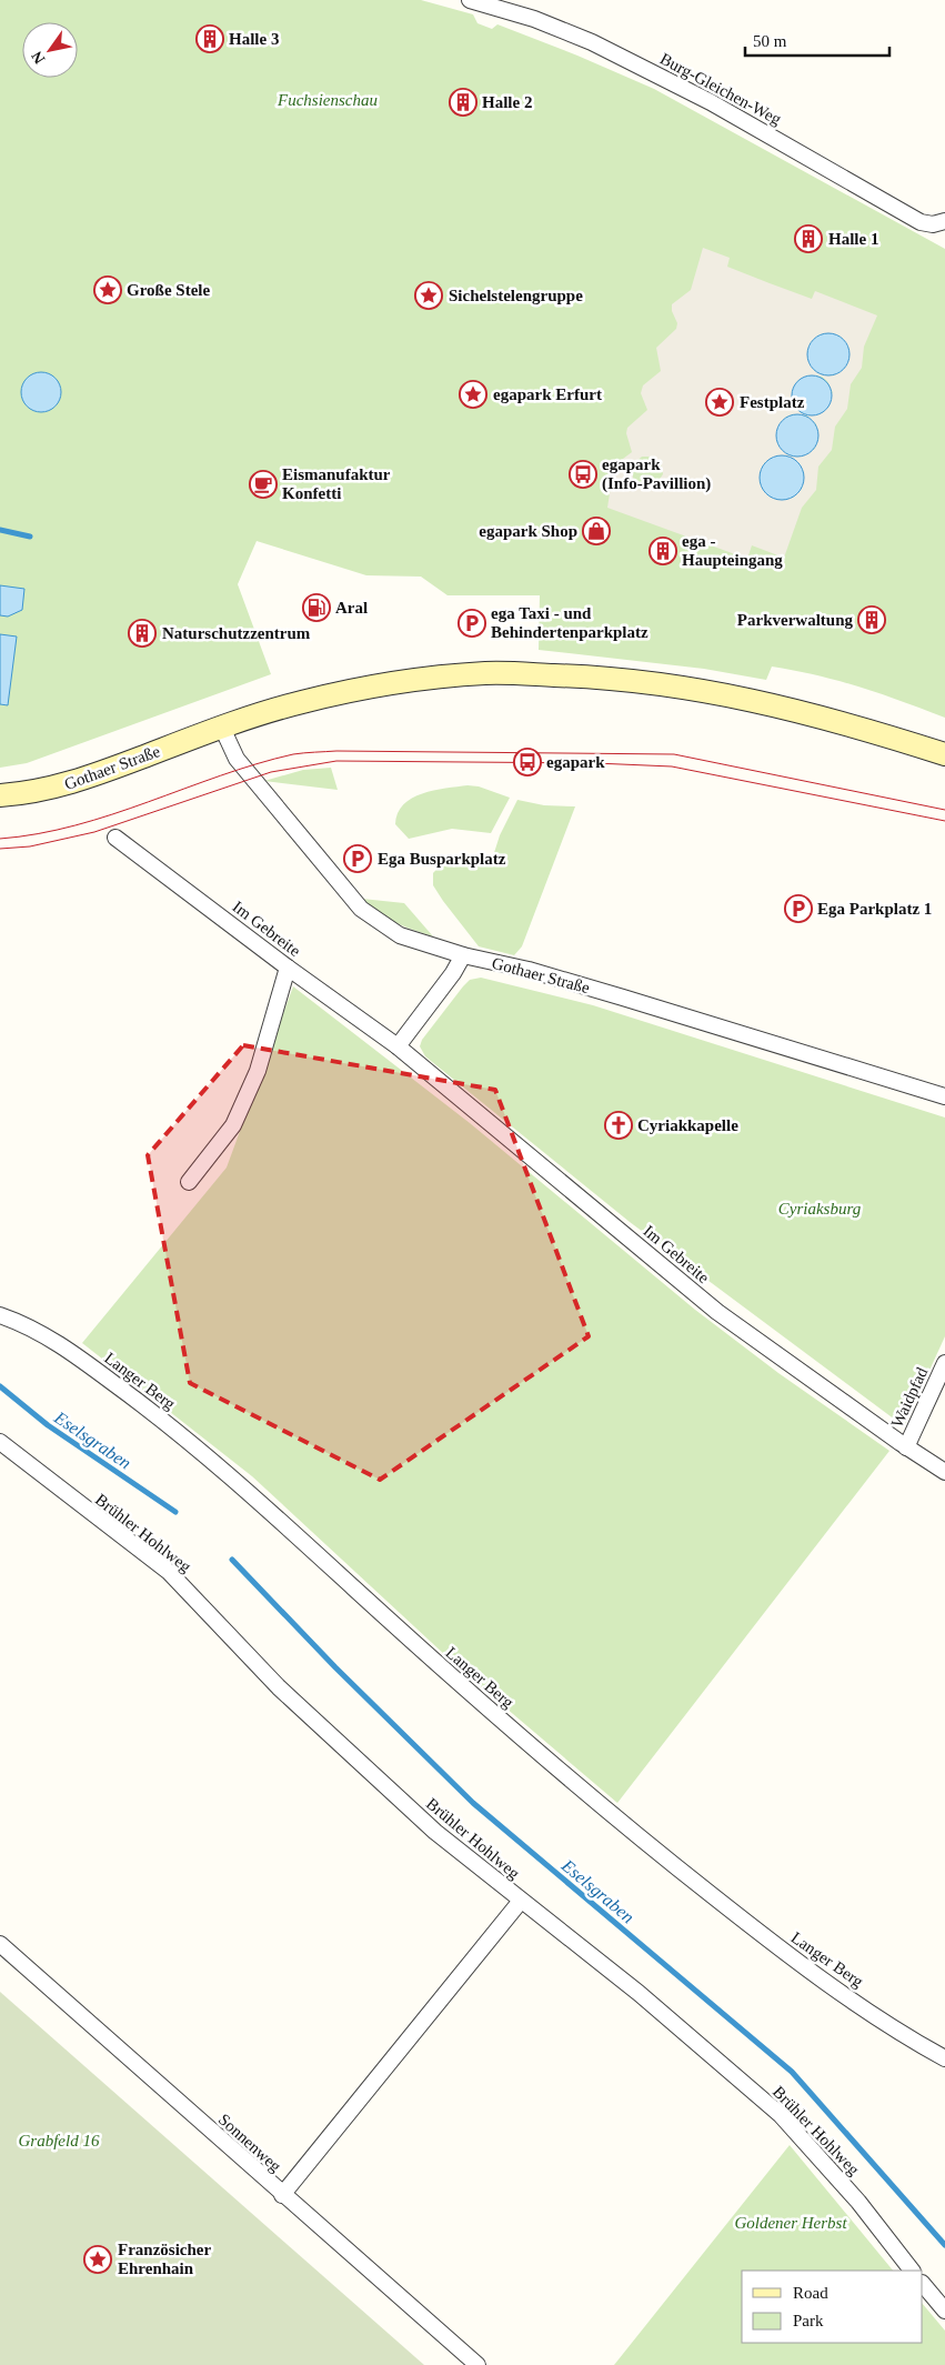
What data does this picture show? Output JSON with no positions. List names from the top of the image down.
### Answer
{
  "streets": {
    "main road": ["Gothaer Straße"],
    "street": [
      "Burg-Gleichen-Weg",
      "Im Gebreite",
      "Langer Berg",
      "Waidpfad",
      "Brühler Hohlweg",
      "Sonnenweg"
    ]
  },
  "crossings": [
    ["Im Gebreite", "Waidpfad"]
  ],
  "water": ["Eselsgraben"],
  "parks": [
    "Fuchsienschau",
    "Cyriaksburg",
    "Grabfeld 16",
    "Goldener Herbst"
  ],
  "places": {
    "building": [
      "Halle 3",
      "Halle 2",
      "Halle 1",
      "ega - Haupteingang",
      "Parkverwaltung",
      "Naturschutzzentrum"
    ],
    "place": [
      "Große Stele",
      "Sichelstelengruppe",
      "egapark Erfurt",
      "Festplatz",
      "Französicher Ehrenhain"
    ],
    "bus stop": ["egapark (Info-Pavillion)", "egapark"],
    "cafe": ["Eismanufaktur Konfetti"],
    "shop": ["egapark Shop"],
    "fuel station": ["Aral"],
    "parking": ["ega Taxi - und Behindertenparkplatz", "Ega Busparkplatz", "Ega Parkplatz 1"],
    "church": ["Cyriakkapelle"]
  },
  "legend": ["Road", "Park"],
  "scale_bar": "50 m",
  "north": "bottom left"
}
